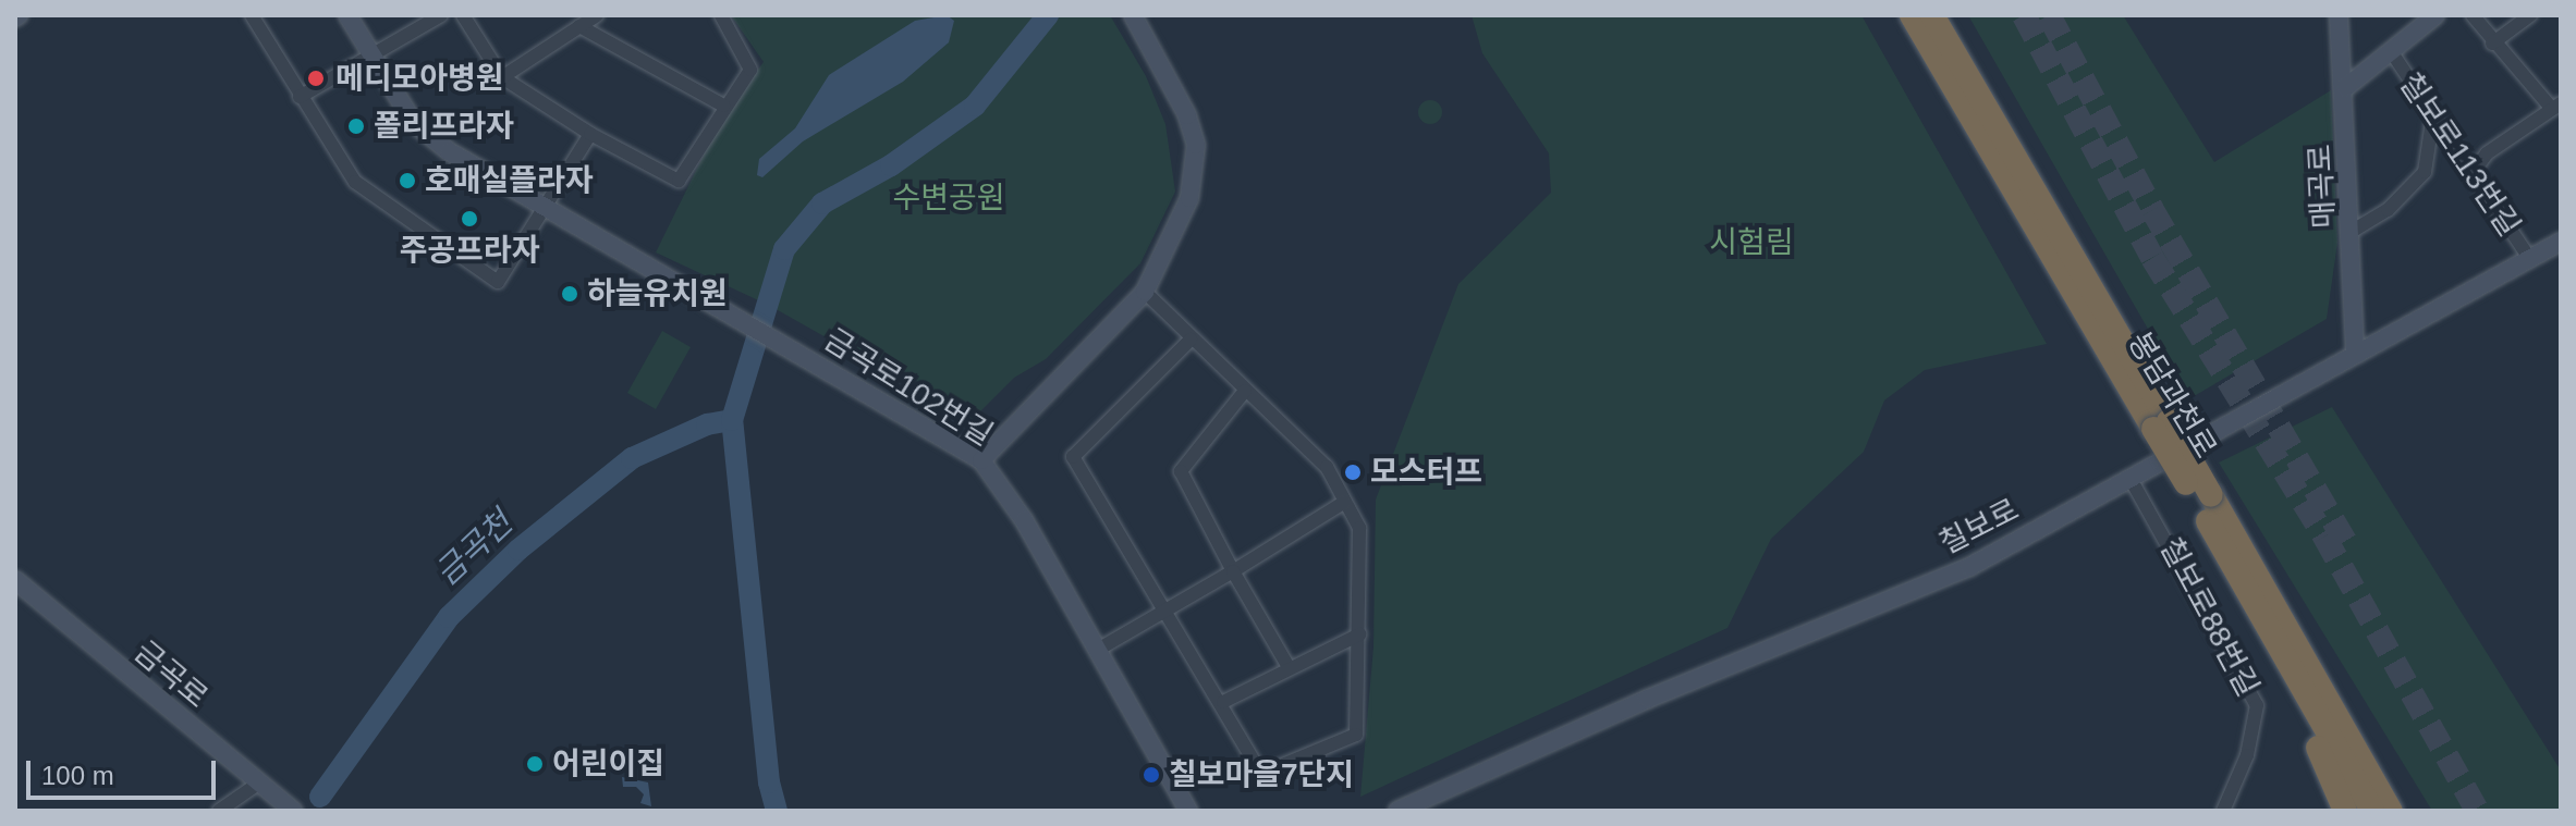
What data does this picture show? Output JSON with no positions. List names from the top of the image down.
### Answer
{
  "streets": {
    "highway": ["봉담과천로"],
    "street": [
      "칠보로113번길",
      "매곡로",
      "금곡로102번길",
      "칠보로",
      "칠보로88번길",
      "금곡로"
    ]
  },
  "crossings": [
    ["칠보로113번길", "칠보로"],
    ["매곡로", "칠보로"],
    ["칠보로", "칠보로88번길"]
  ],
  "water": ["금곡천"],
  "parks": ["수변공원", "시험림"],
  "places": [
    "메디모아병원",
    "폴리프라자",
    "호매실플라자",
    "주공프라자",
    "하늘유치원",
    "모스터프",
    "어린이집",
    "칠보마을7단지"
  ],
  "scale_bar": "100 m"
}
